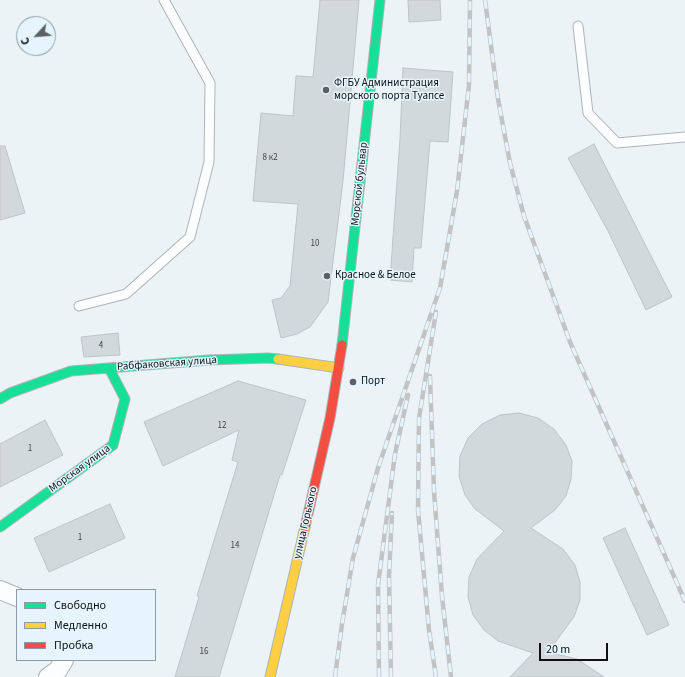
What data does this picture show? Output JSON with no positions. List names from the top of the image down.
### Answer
{
  "streets": {
    "street": [
      "Морской бульвар",
      "Рабфаковская улица",
      "Морская улица",
      "улица Горького"
    ]
  },
  "crossings": [
    ["Морской бульвар", "Рабфаковская улица"],
    ["Морской бульвар", "улица Горького"],
    ["Рабфаковская улица", "Морская улица"],
    ["Рабфаковская улица", "улица Горького"]
  ],
  "places": ["ФГБУ Администрация морского порта Туапсе", "Красное & Белое", "Порт"],
  "house_numbers": [
    "8 к2",
    "10",
    "4",
    "12",
    "1",
    "1",
    "14",
    "16"
  ],
  "legend": ["Свободно", "Медленно", "Пробка"],
  "scale_bar": "20 m",
  "north": "bottom left"
}
